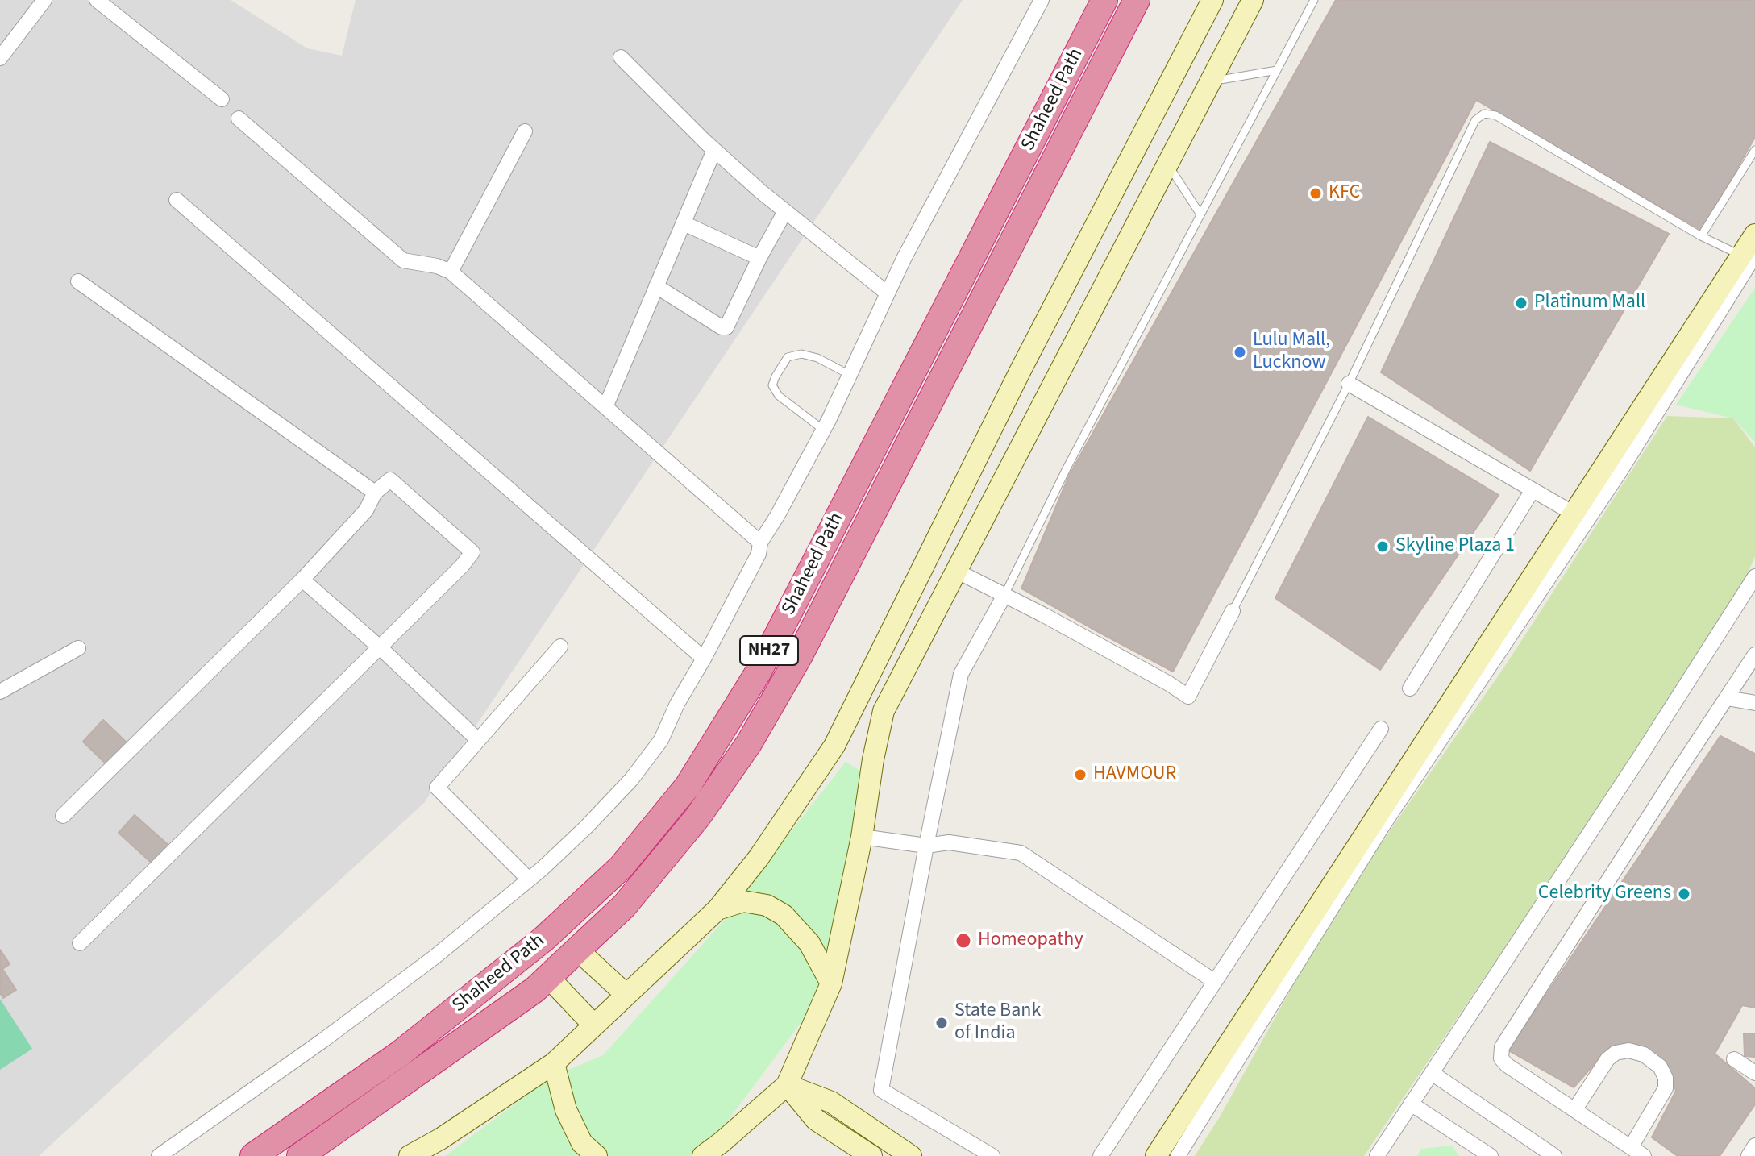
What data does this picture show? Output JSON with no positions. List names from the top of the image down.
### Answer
{
  "streets": {
    "highway": ["Shaheed Path", "NH27"]
  },
  "places": [
    "KFC",
    "Platinum Mall",
    "Lulu Mall, Lucknow",
    "Skyline Plaza 1",
    "HAVMOUR",
    "Celebrity Greens",
    "Homeopathy",
    "State Bank of India"
  ]
}
